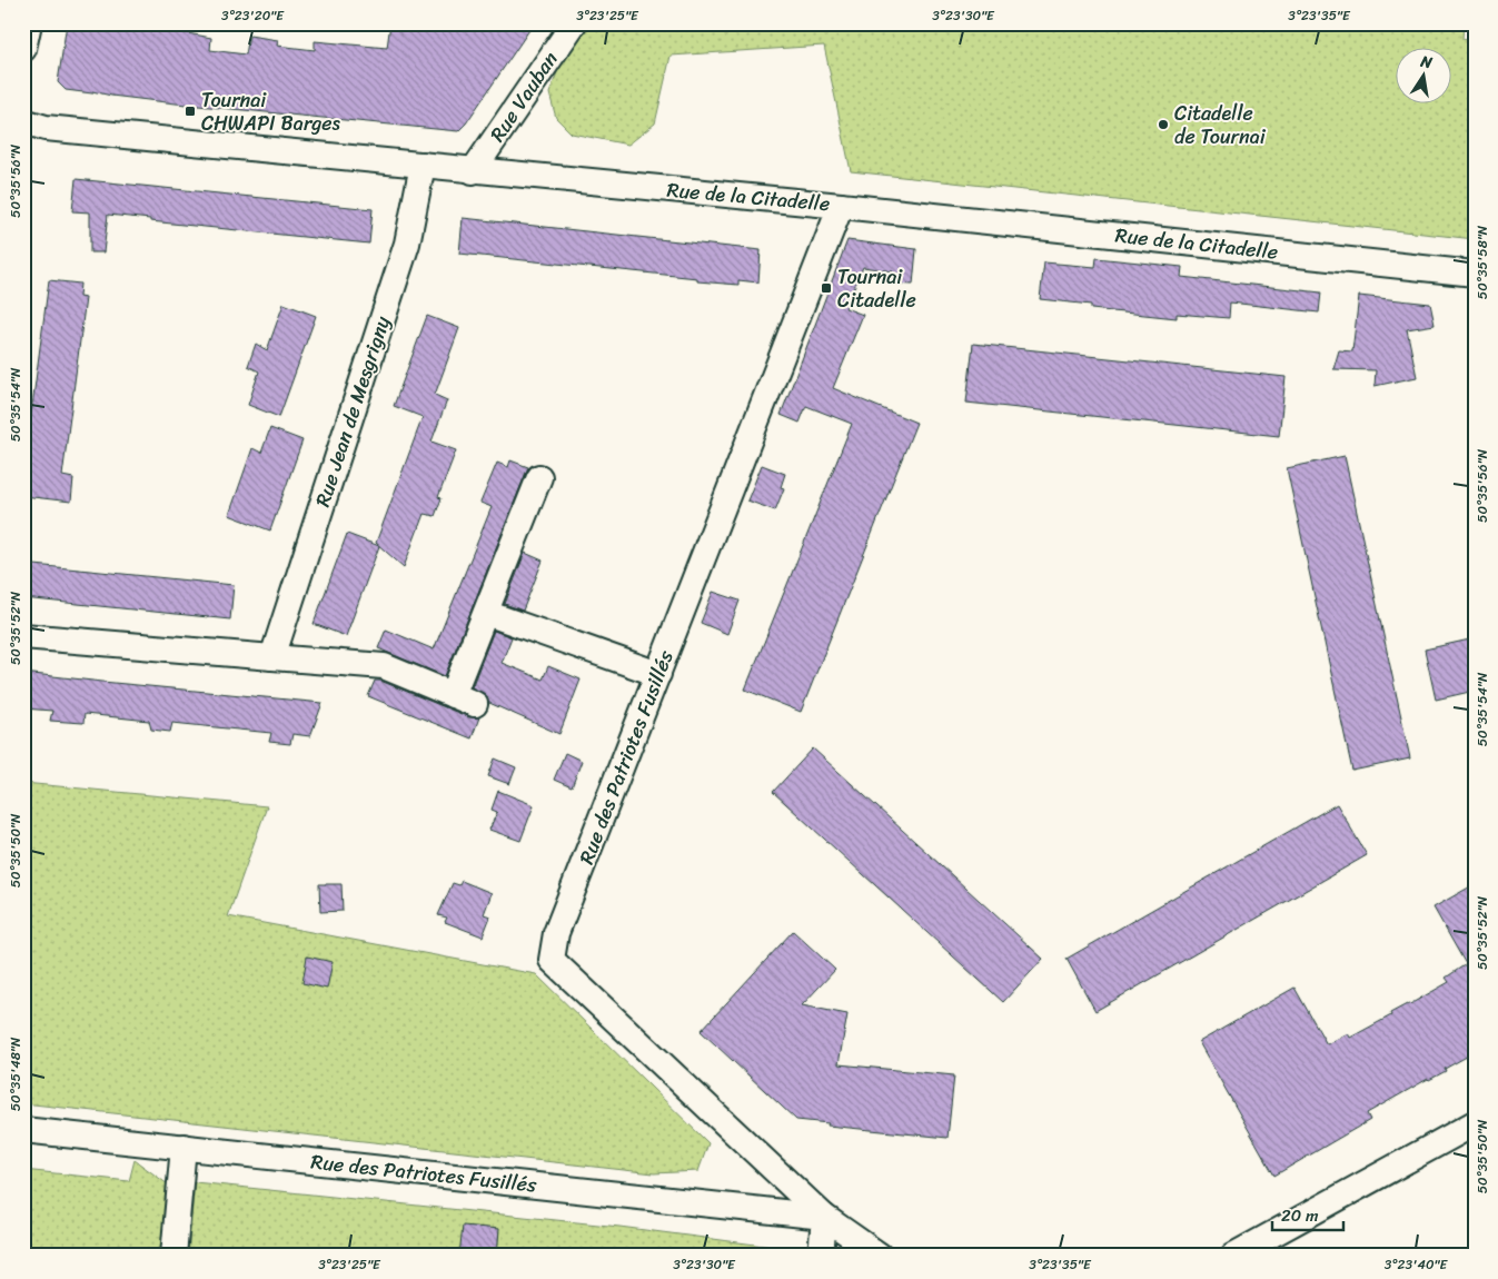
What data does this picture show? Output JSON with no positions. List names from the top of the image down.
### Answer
{
  "streets": {
    "street": [
      "Rue Vauban",
      "Rue de la Citadelle",
      "Rue Jean de Mesgrigny",
      "Rue des Patriotes Fusillés"
    ]
  },
  "crossings": [
    ["Rue Vauban", "Rue de la Citadelle"],
    ["Rue de la Citadelle", "Rue Jean de Mesgrigny"],
    ["Rue de la Citadelle", "Rue des Patriotes Fusillés"]
  ],
  "places": {
    "transit": ["Tournai CHWAPI Barges", "Tournai Citadelle"],
    "other": ["Citadelle de Tournai"]
  },
  "scale_bar": "20 m",
  "north": "top",
  "coordinates": [
    "3°23'20\"E",
    "3°23'25\"E",
    "3°23'30\"E",
    "3°23'35\"E",
    "50°35'56\"N",
    "50°35'58\"N",
    "50°35'54\"N",
    "50°35'52\"N",
    "50°35'50\"N",
    "50°35'48\"N",
    "3°23'40\"E"
  ]
}
